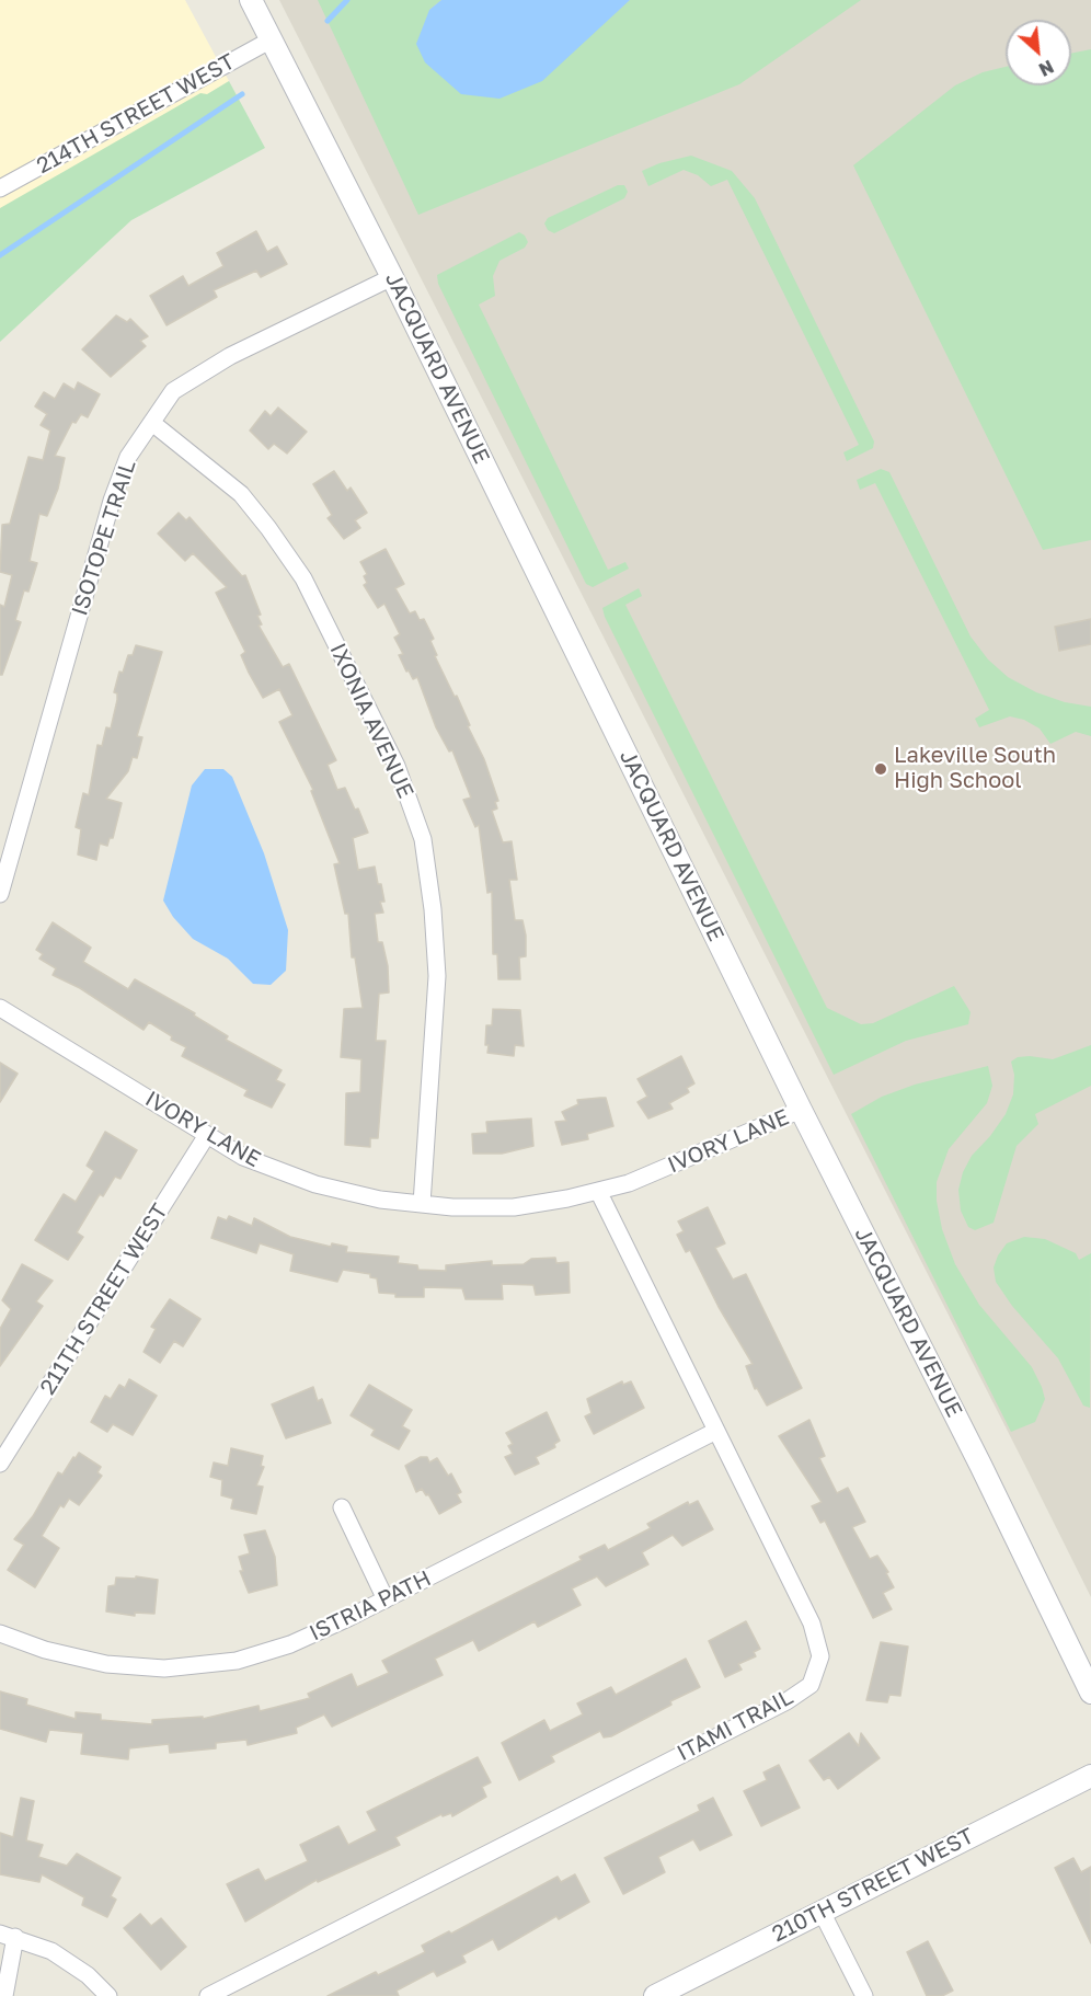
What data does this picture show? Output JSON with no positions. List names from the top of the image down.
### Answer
{
  "streets": {
    "street": [
      "214TH STREET WEST",
      "JACQUARD AVENUE",
      "ISOTOPE TRAIL",
      "IXONIA AVENUE",
      "IVORY LANE",
      "211TH STREET WEST",
      "ISTRIA PATH",
      "ITAMI TRAIL",
      "210TH STREET WEST"
    ]
  },
  "crossings": [
    ["214TH STREET WEST", "JACQUARD AVENUE"],
    ["JACQUARD AVENUE", "ISOTOPE TRAIL"],
    ["JACQUARD AVENUE", "IVORY LANE"],
    ["ISOTOPE TRAIL", "IXONIA AVENUE"],
    ["IXONIA AVENUE", "IVORY LANE"],
    ["IVORY LANE", "211TH STREET WEST"],
    ["IVORY LANE", "ITAMI TRAIL"],
    ["ISTRIA PATH", "ITAMI TRAIL"]
  ],
  "places": ["Lakeville South High School"],
  "north": "bottom right"
}
